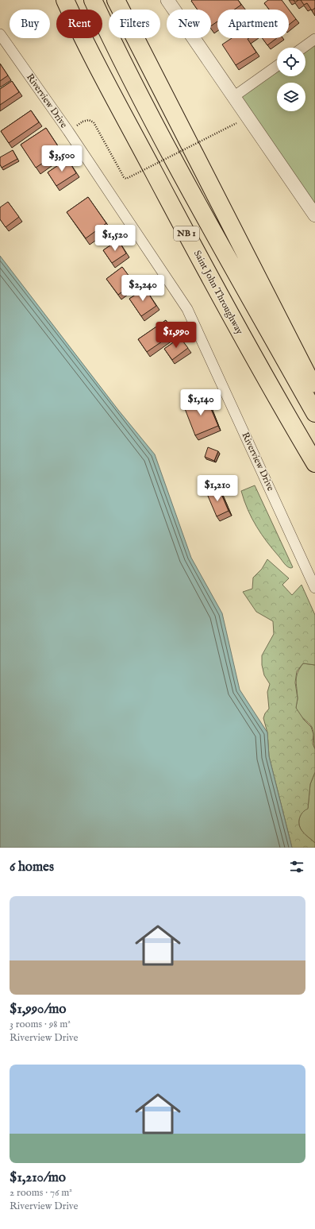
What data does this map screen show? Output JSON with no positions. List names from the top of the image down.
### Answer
{
  "streets": {
    "highway": ["NB 1", "Saint John Throughway"],
    "street": ["Riverview Drive"]
  },
  "page": {
    "chip": [
      "Buy",
      "Rent",
      "Filters",
      "New",
      "Apartment"
    ],
    "price": [
      "$3,500",
      "$1,520",
      "$2,240",
      "$1,990",
      "$1,140",
      "$1,210"
    ],
    "heading": "6 homes",
    "list": [
      {
        "name": "$1,990/mo",
        "note": "3 rooms · 98 m² · Riverview Drive"
      },
      {
        "name": "$1,210/mo",
        "note": "2 rooms · 76 m² · Riverview Drive"
      }
    ]
  }
}
